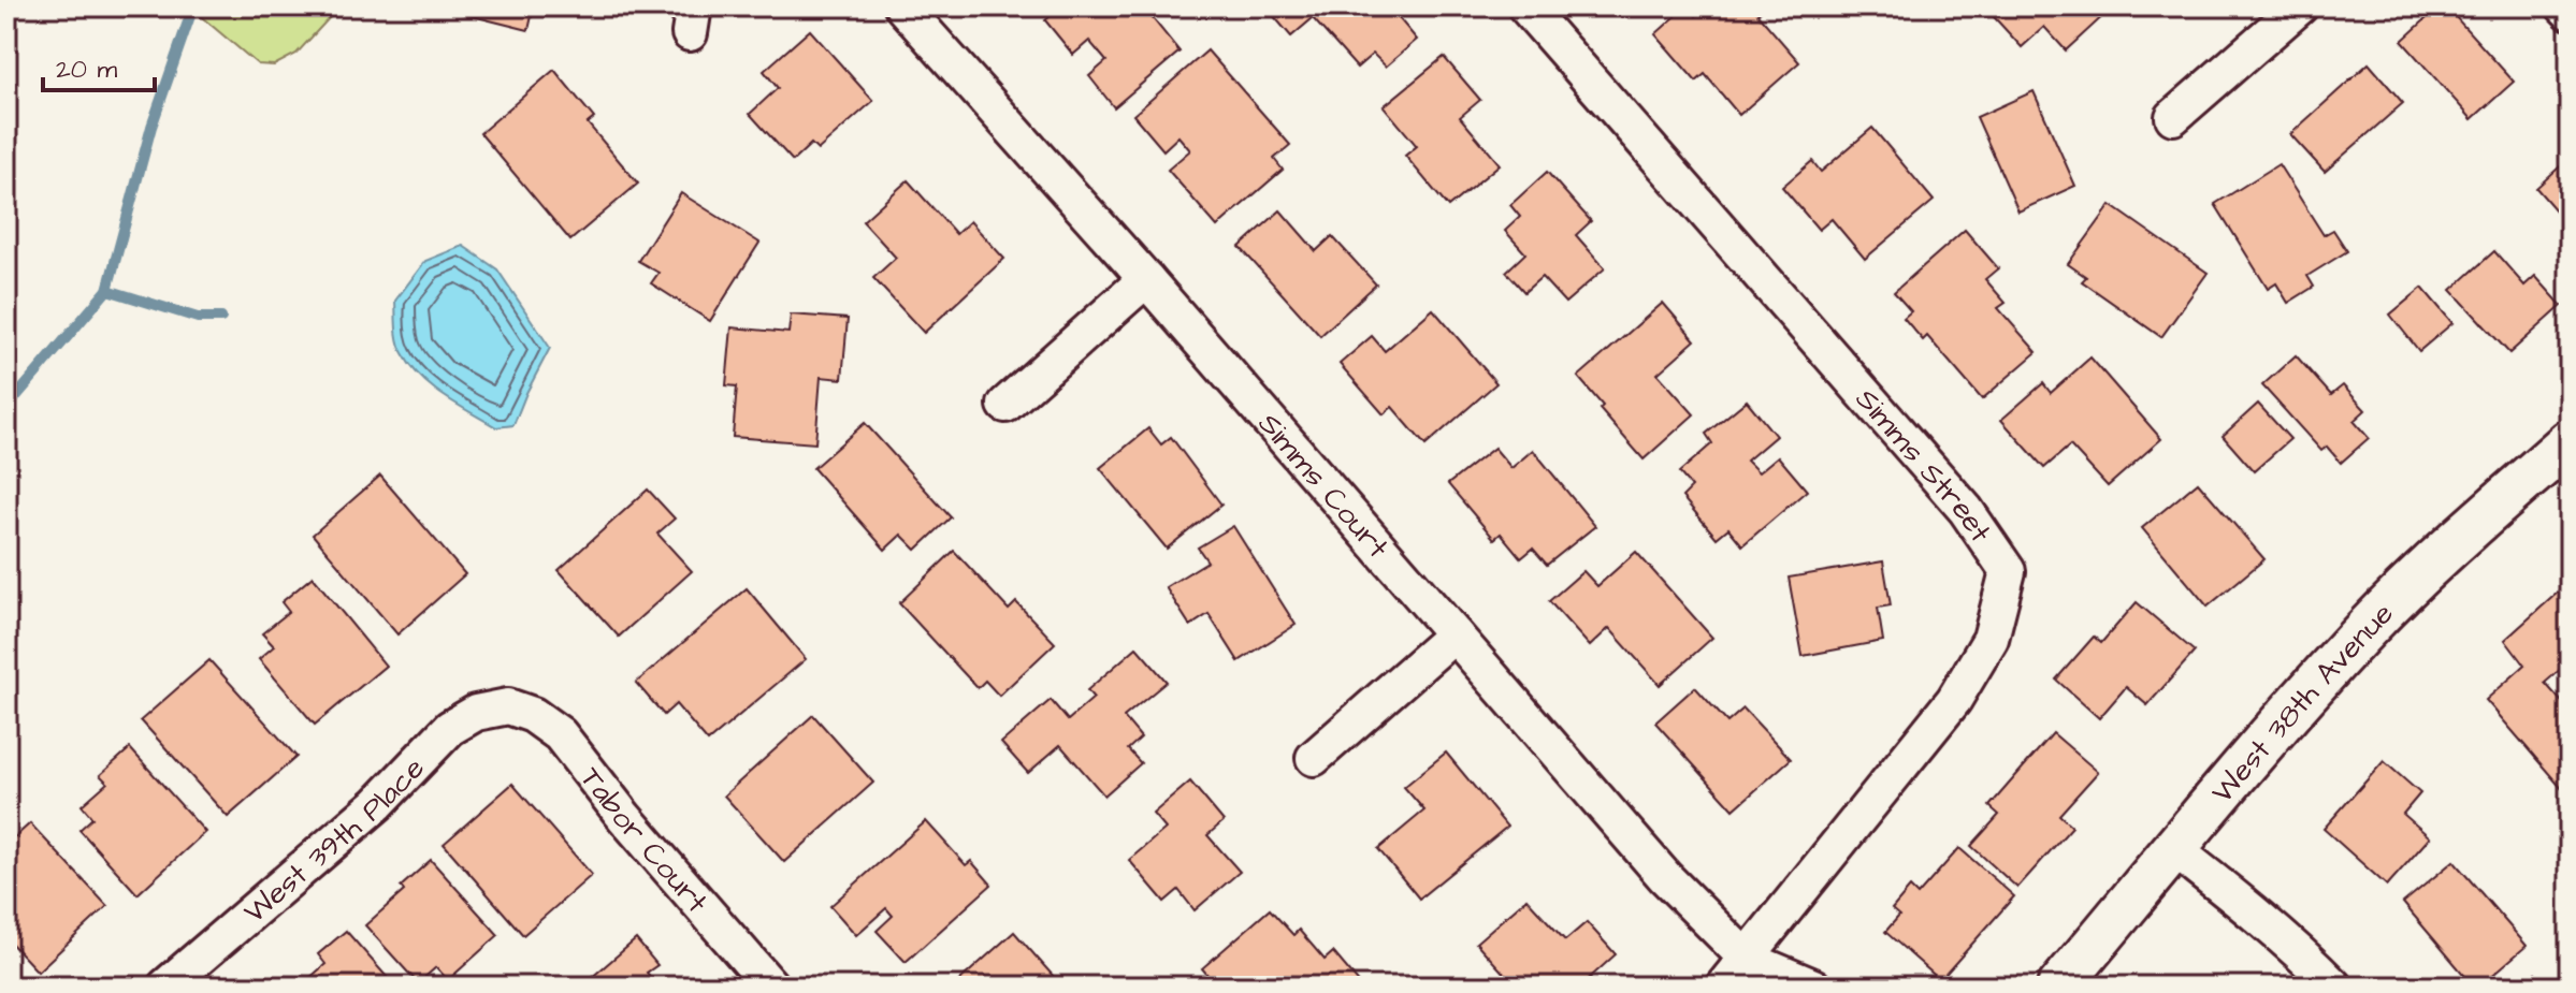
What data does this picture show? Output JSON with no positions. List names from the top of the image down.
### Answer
{
  "streets": {
    "street": [
      "Simms Street",
      "Simms Court",
      "West 38th Avenue",
      "West 39th Place",
      "Tabor Court"
    ]
  },
  "crossings": [
    ["Simms Street", "Simms Court"],
    ["West 39th Place", "Tabor Court"]
  ],
  "scale_bar": "20 m"
}
